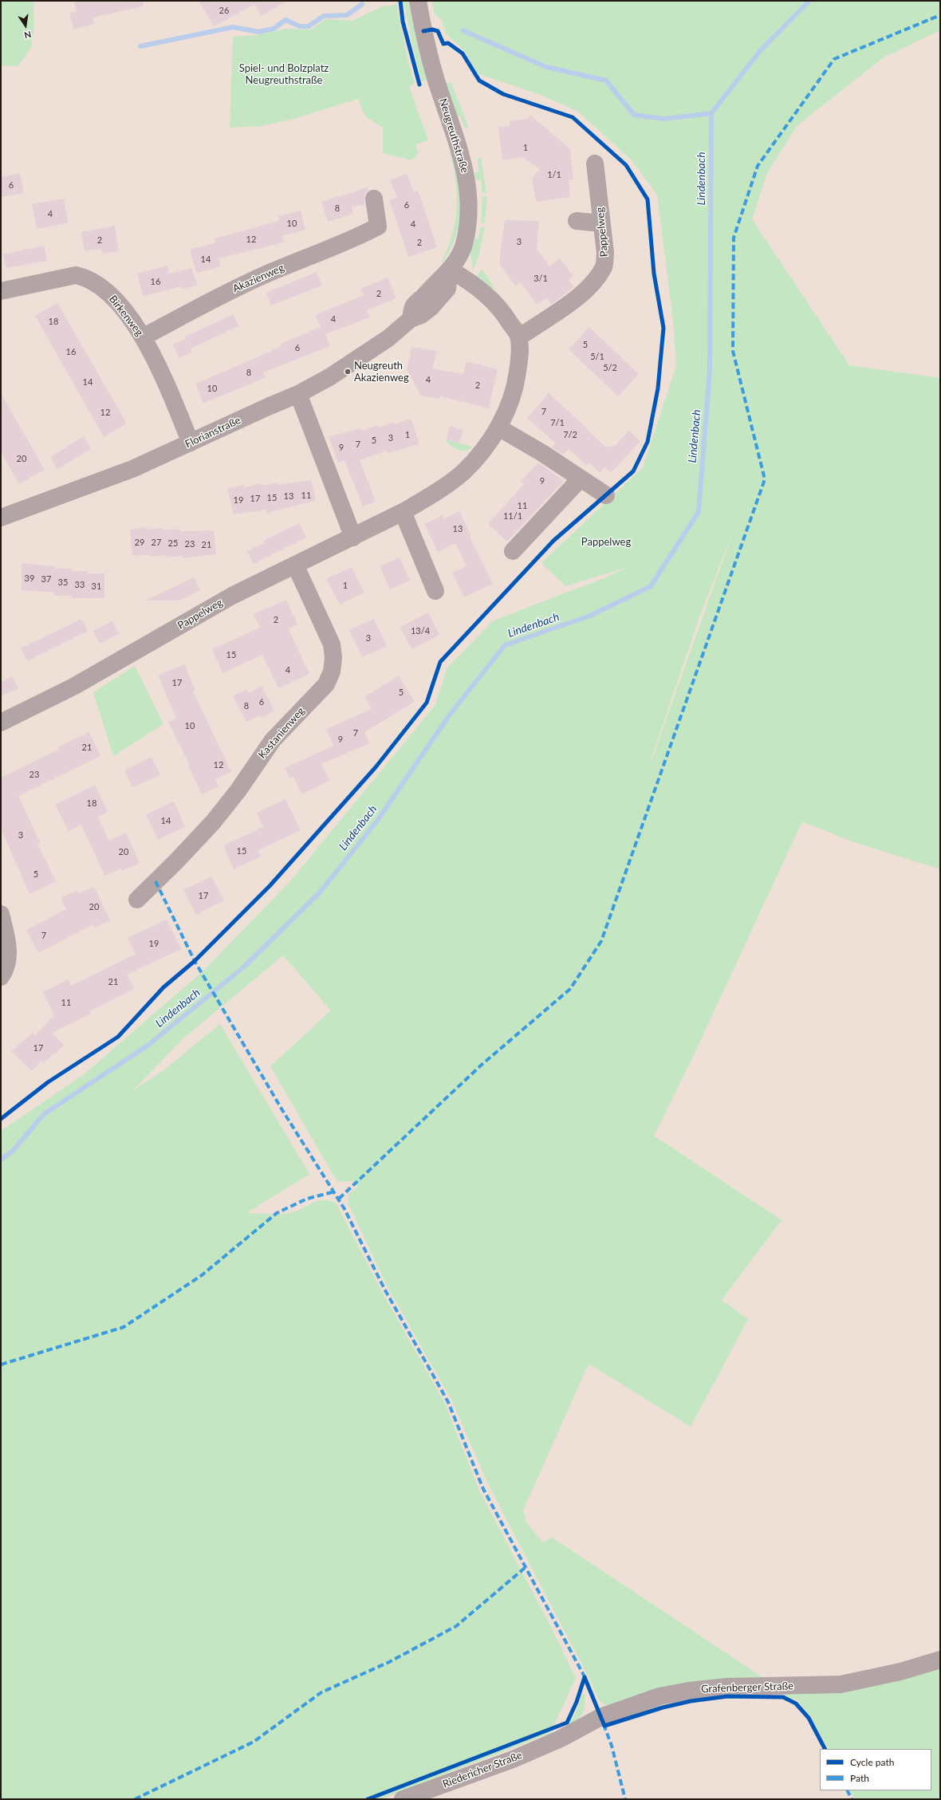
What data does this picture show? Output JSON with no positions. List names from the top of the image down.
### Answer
{
  "streets": {
    "street": [
      "Neugreuthstraße",
      "Pappelweg",
      "Akazienweg",
      "Birkenweg",
      "Florianstraße",
      "Kastanienweg",
      "Grafenberger Straße",
      "Riedericher Straße"
    ]
  },
  "crossings": [
    ["Neugreuthstraße", "Florianstraße"],
    ["Pappelweg", "Kastanienweg"],
    ["Akazienweg", "Birkenweg"],
    ["Birkenweg", "Florianstraße"],
    ["Grafenberger Straße", "Riedericher Straße"]
  ],
  "water": ["Lindenbach"],
  "parks": ["Spiel- und Bolzplatz Neugreuthstraße", "Pappelweg"],
  "places": ["Neugreuth Akazienweg"],
  "house_numbers": [
    "26",
    "1",
    "1/1",
    "6",
    "6",
    "8",
    "4",
    "10",
    "4",
    "12",
    "2",
    "3",
    "2",
    "14",
    "3/1",
    "16",
    "2",
    "4",
    "18",
    "5",
    "6",
    "16",
    "5/1",
    "5/2",
    "8",
    "4",
    "14",
    "2",
    "10",
    "7",
    "12",
    "7/1",
    "1",
    "7/2",
    "3",
    "5",
    "7",
    "9",
    "20",
    "9",
    "11",
    "13",
    "15",
    "17",
    "19",
    "11",
    "11/1",
    "13",
    "29",
    "27",
    "25",
    "23",
    "21",
    "39",
    "37",
    "35",
    "33",
    "1",
    "31",
    "2",
    "13/4",
    "3",
    "15",
    "4",
    "17",
    "5",
    "6",
    "8",
    "10",
    "7",
    "9",
    "21",
    "12",
    "23",
    "18",
    "14",
    "3",
    "15",
    "20",
    "5",
    "17",
    "20",
    "7",
    "19",
    "21",
    "11",
    "17"
  ],
  "legend": ["Cycle path", "Path"],
  "north": "bottom"
}
